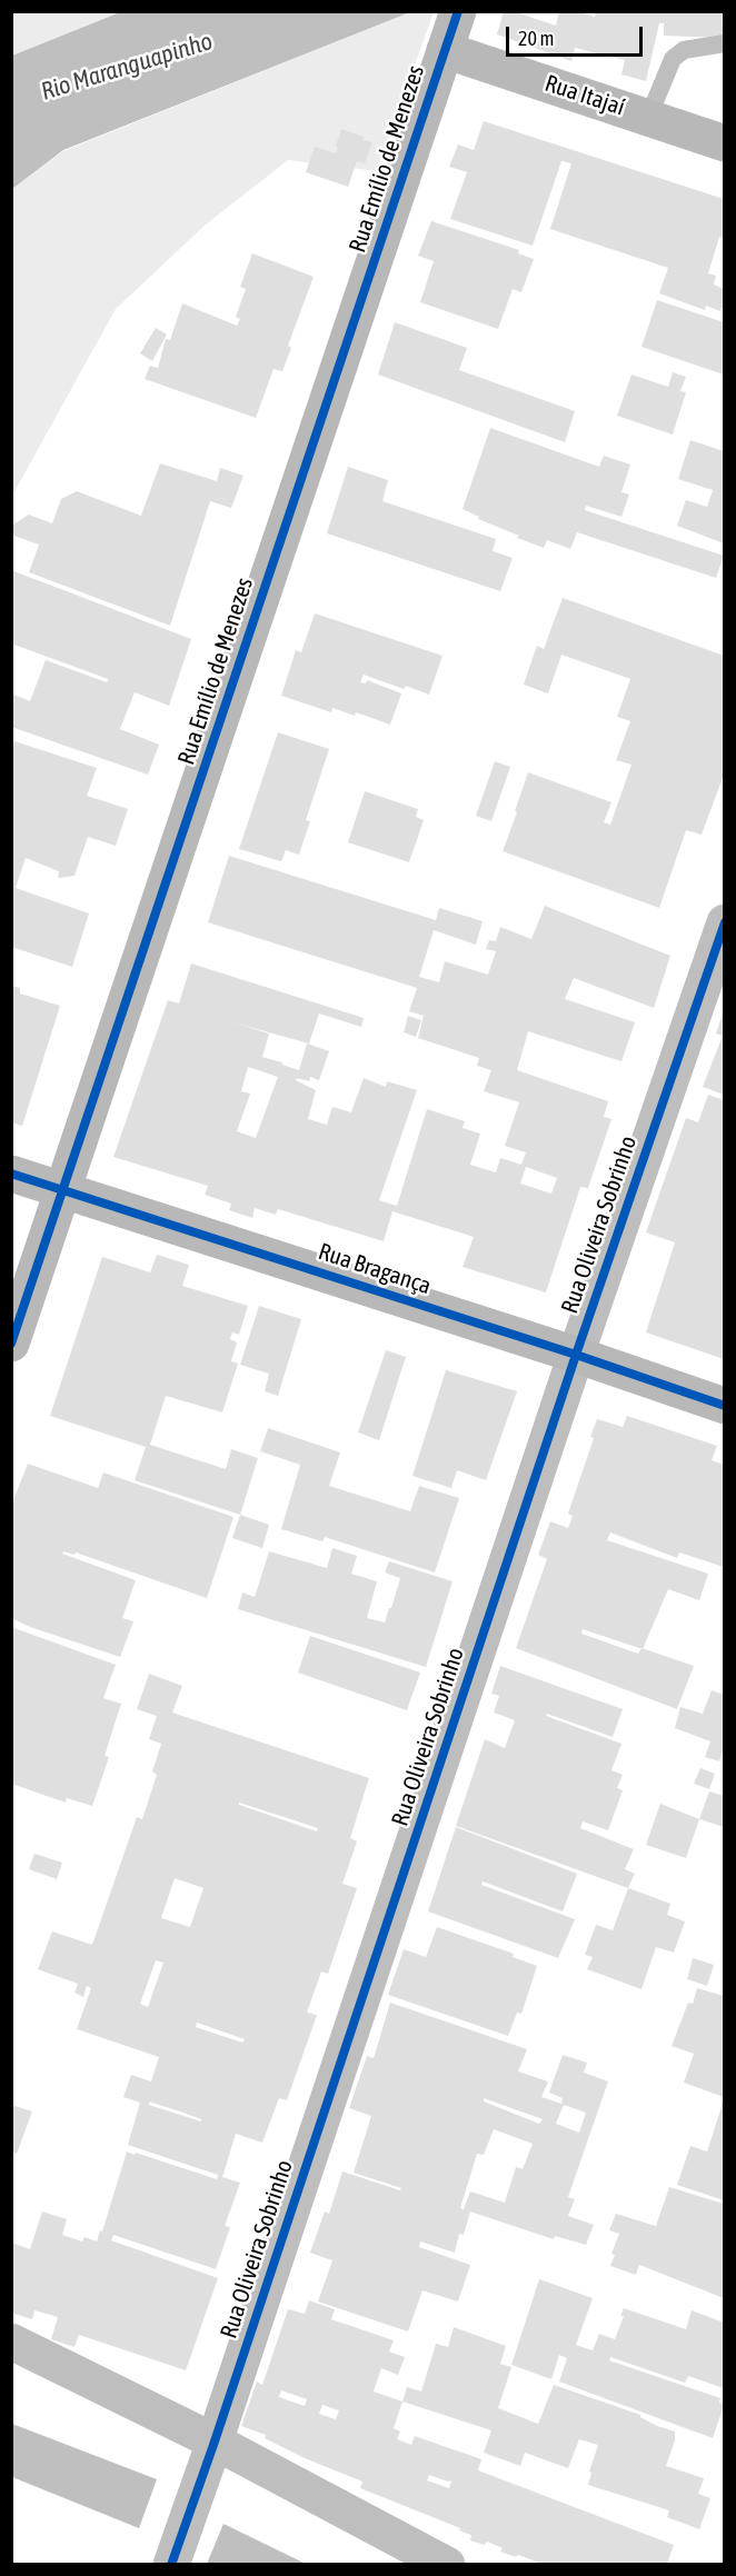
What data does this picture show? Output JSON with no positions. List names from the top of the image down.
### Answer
{
  "streets": {
    "street": [
      "Rua Itajaí",
      "Rua Emílio de Menezes",
      "Rua Oliveira Sobrinho",
      "Rua Bragança"
    ]
  },
  "crossings": [
    ["Rua Itajaí", "Rua Emílio de Menezes"],
    ["Rua Emílio de Menezes", "Rua Bragança"],
    ["Rua Oliveira Sobrinho", "Rua Bragança"]
  ],
  "water": ["Rio Maranguapinho"],
  "scale_bar": "20 m"
}
